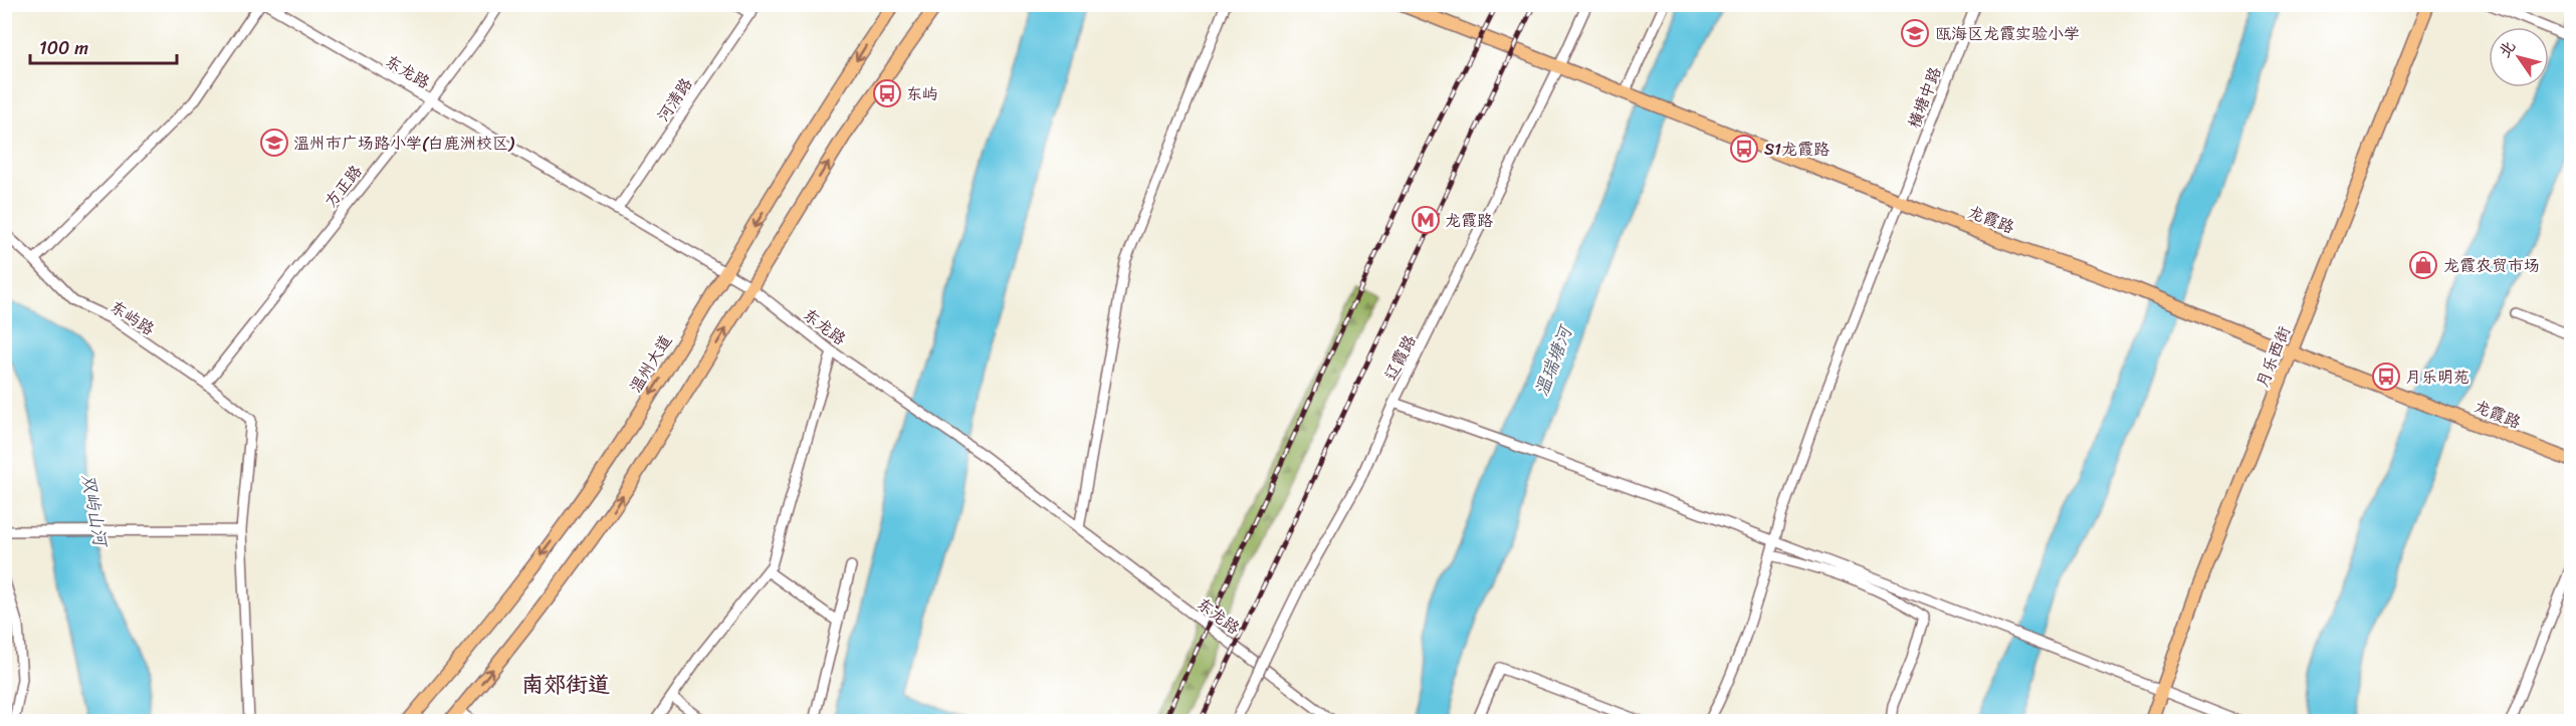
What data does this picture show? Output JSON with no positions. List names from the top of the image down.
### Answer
{
  "streets": {
    "main road": ["龙霞路", "月乐西街", "温州大道"],
    "street": [
      "东龙路",
      "横塘中路",
      "河清路",
      "方正路",
      "东屿路",
      "辽霞路"
    ]
  },
  "crossings": [
    ["东龙路", "河清路"],
    ["东龙路", "方正路"],
    ["东龙路", "温州大道"],
    ["横塘中路", "龙霞路"],
    ["方正路", "东屿路"],
    ["龙霞路", "月乐西街"],
    ["龙霞路", "辽霞路"]
  ],
  "districts": ["南郊街道"],
  "water": ["温瑞塘河", "双屿山河"],
  "places": {
    "school or university": ["瓯海区龙霞实验小学", "温州市广场路小学(白鹿洲校区)"],
    "bus stop": ["东屿", "S1龙霞路", "月乐明苑"],
    "metro station": ["龙霞路"],
    "shop": ["龙霞农贸市场"]
  },
  "scale_bar": "100 m",
  "north": "top left"
}
